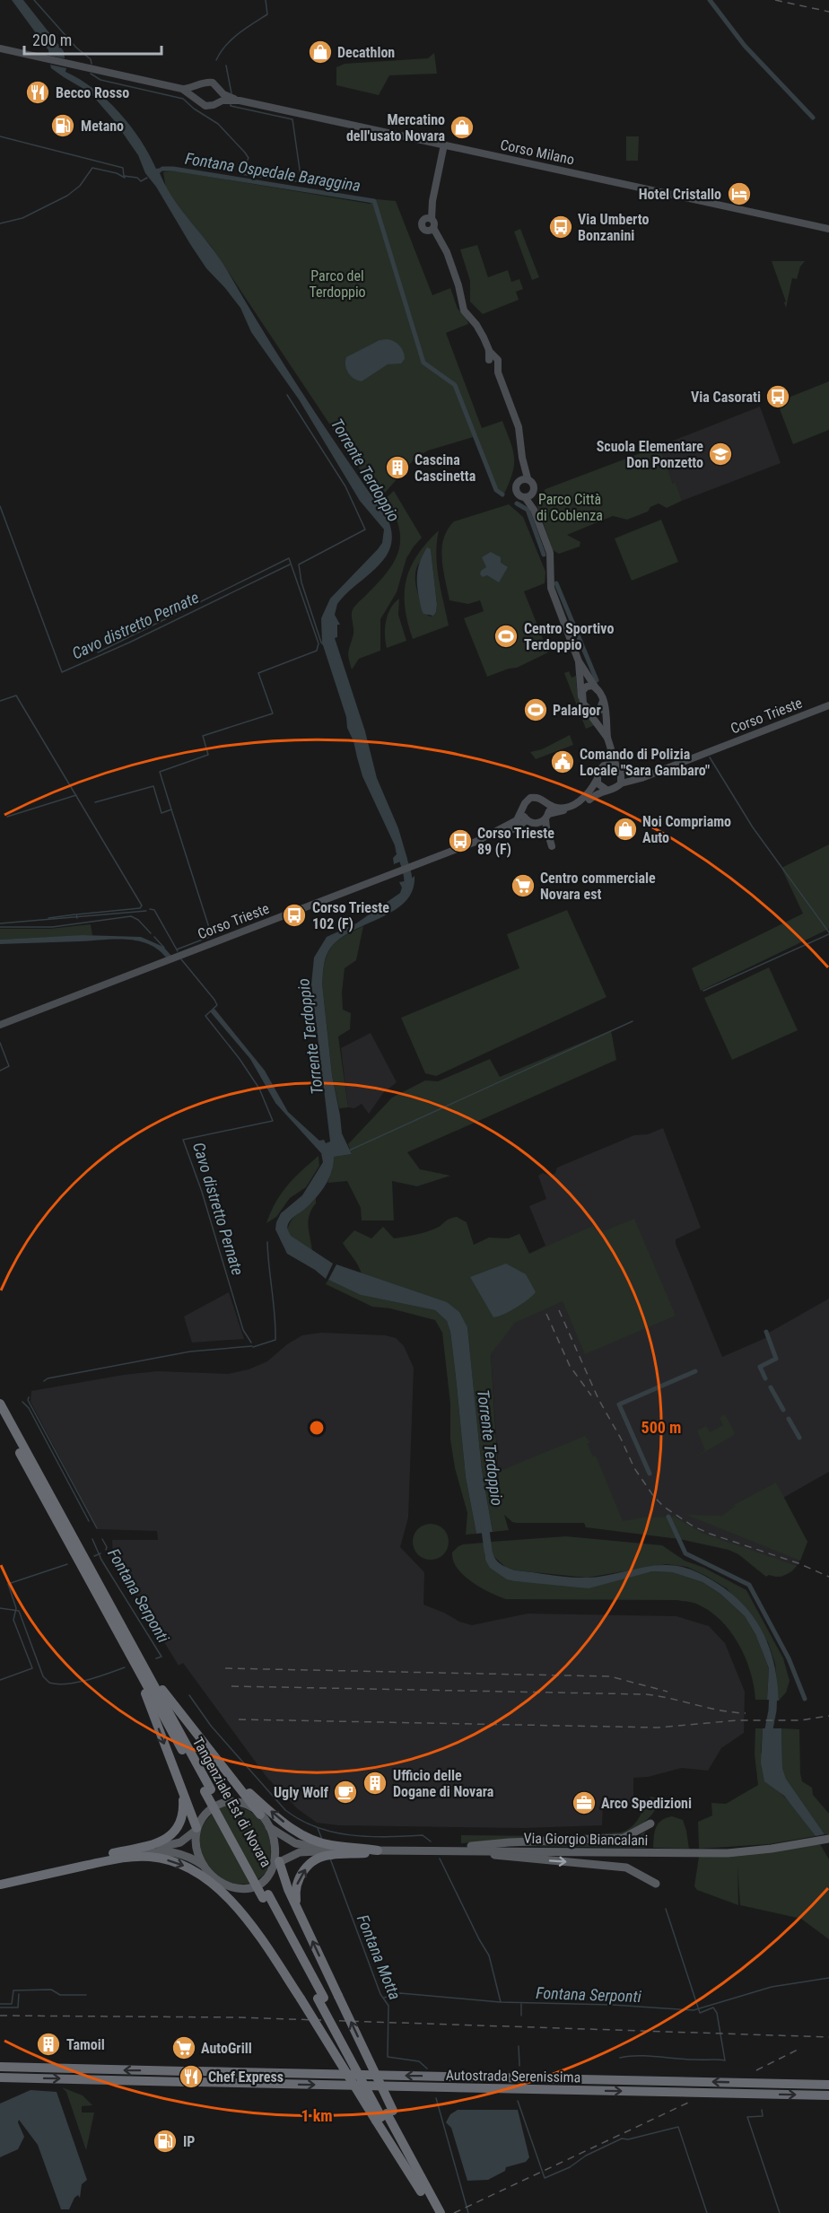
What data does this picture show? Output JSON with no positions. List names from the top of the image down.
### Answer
{
  "streets": {
    "highway": ["Tangenziale Est di Novara", "Autostrada Serenissima"],
    "main road": ["Corso Milano", "Corso Trieste", "Via Giorgio Biancalani"]
  },
  "water": [
    "Fontana Ospedale Baraggina",
    "Torrente Terdoppio",
    "Cavo distretto Pernate",
    "Fontana Serponti",
    "Fontana Motta"
  ],
  "parks": ["Parco del Terdoppio", "Parco Città di Coblenza"],
  "places": {
    "shop": ["Decathlon", "Mercatino dell'usato Novara", "Noi Compriamo Auto"],
    "restaurant": ["Becco Rosso", "Chef Express"],
    "fuel station": ["Metano", "IP"],
    "hotel": ["Hotel Cristallo"],
    "bus stop": [
      "Via Umberto Bonzanini",
      "Via Casorati",
      "Corso Trieste 89 (F)",
      "Corso Trieste 102 (F)"
    ],
    "school or university": ["Scuola Elementare Don Ponzetto"],
    "building": ["Cascina Cascinetta", "Ufficio delle Dogane di Novara", "Tamoil"],
    "sports": ["Centro Sportivo Terdoppio", "PalaIgor"],
    "public building": ["Comando di Polizia Locale \"Sara Gambaro\""],
    "supermarket": ["Centro commerciale Novara est", "AutoGrill"],
    "cafe": ["Ugly Wolf"],
    "office": ["Arco Spedizioni"]
  },
  "scale_bar": "200 m",
  "rings": ["500 m", "1 km"]
}
